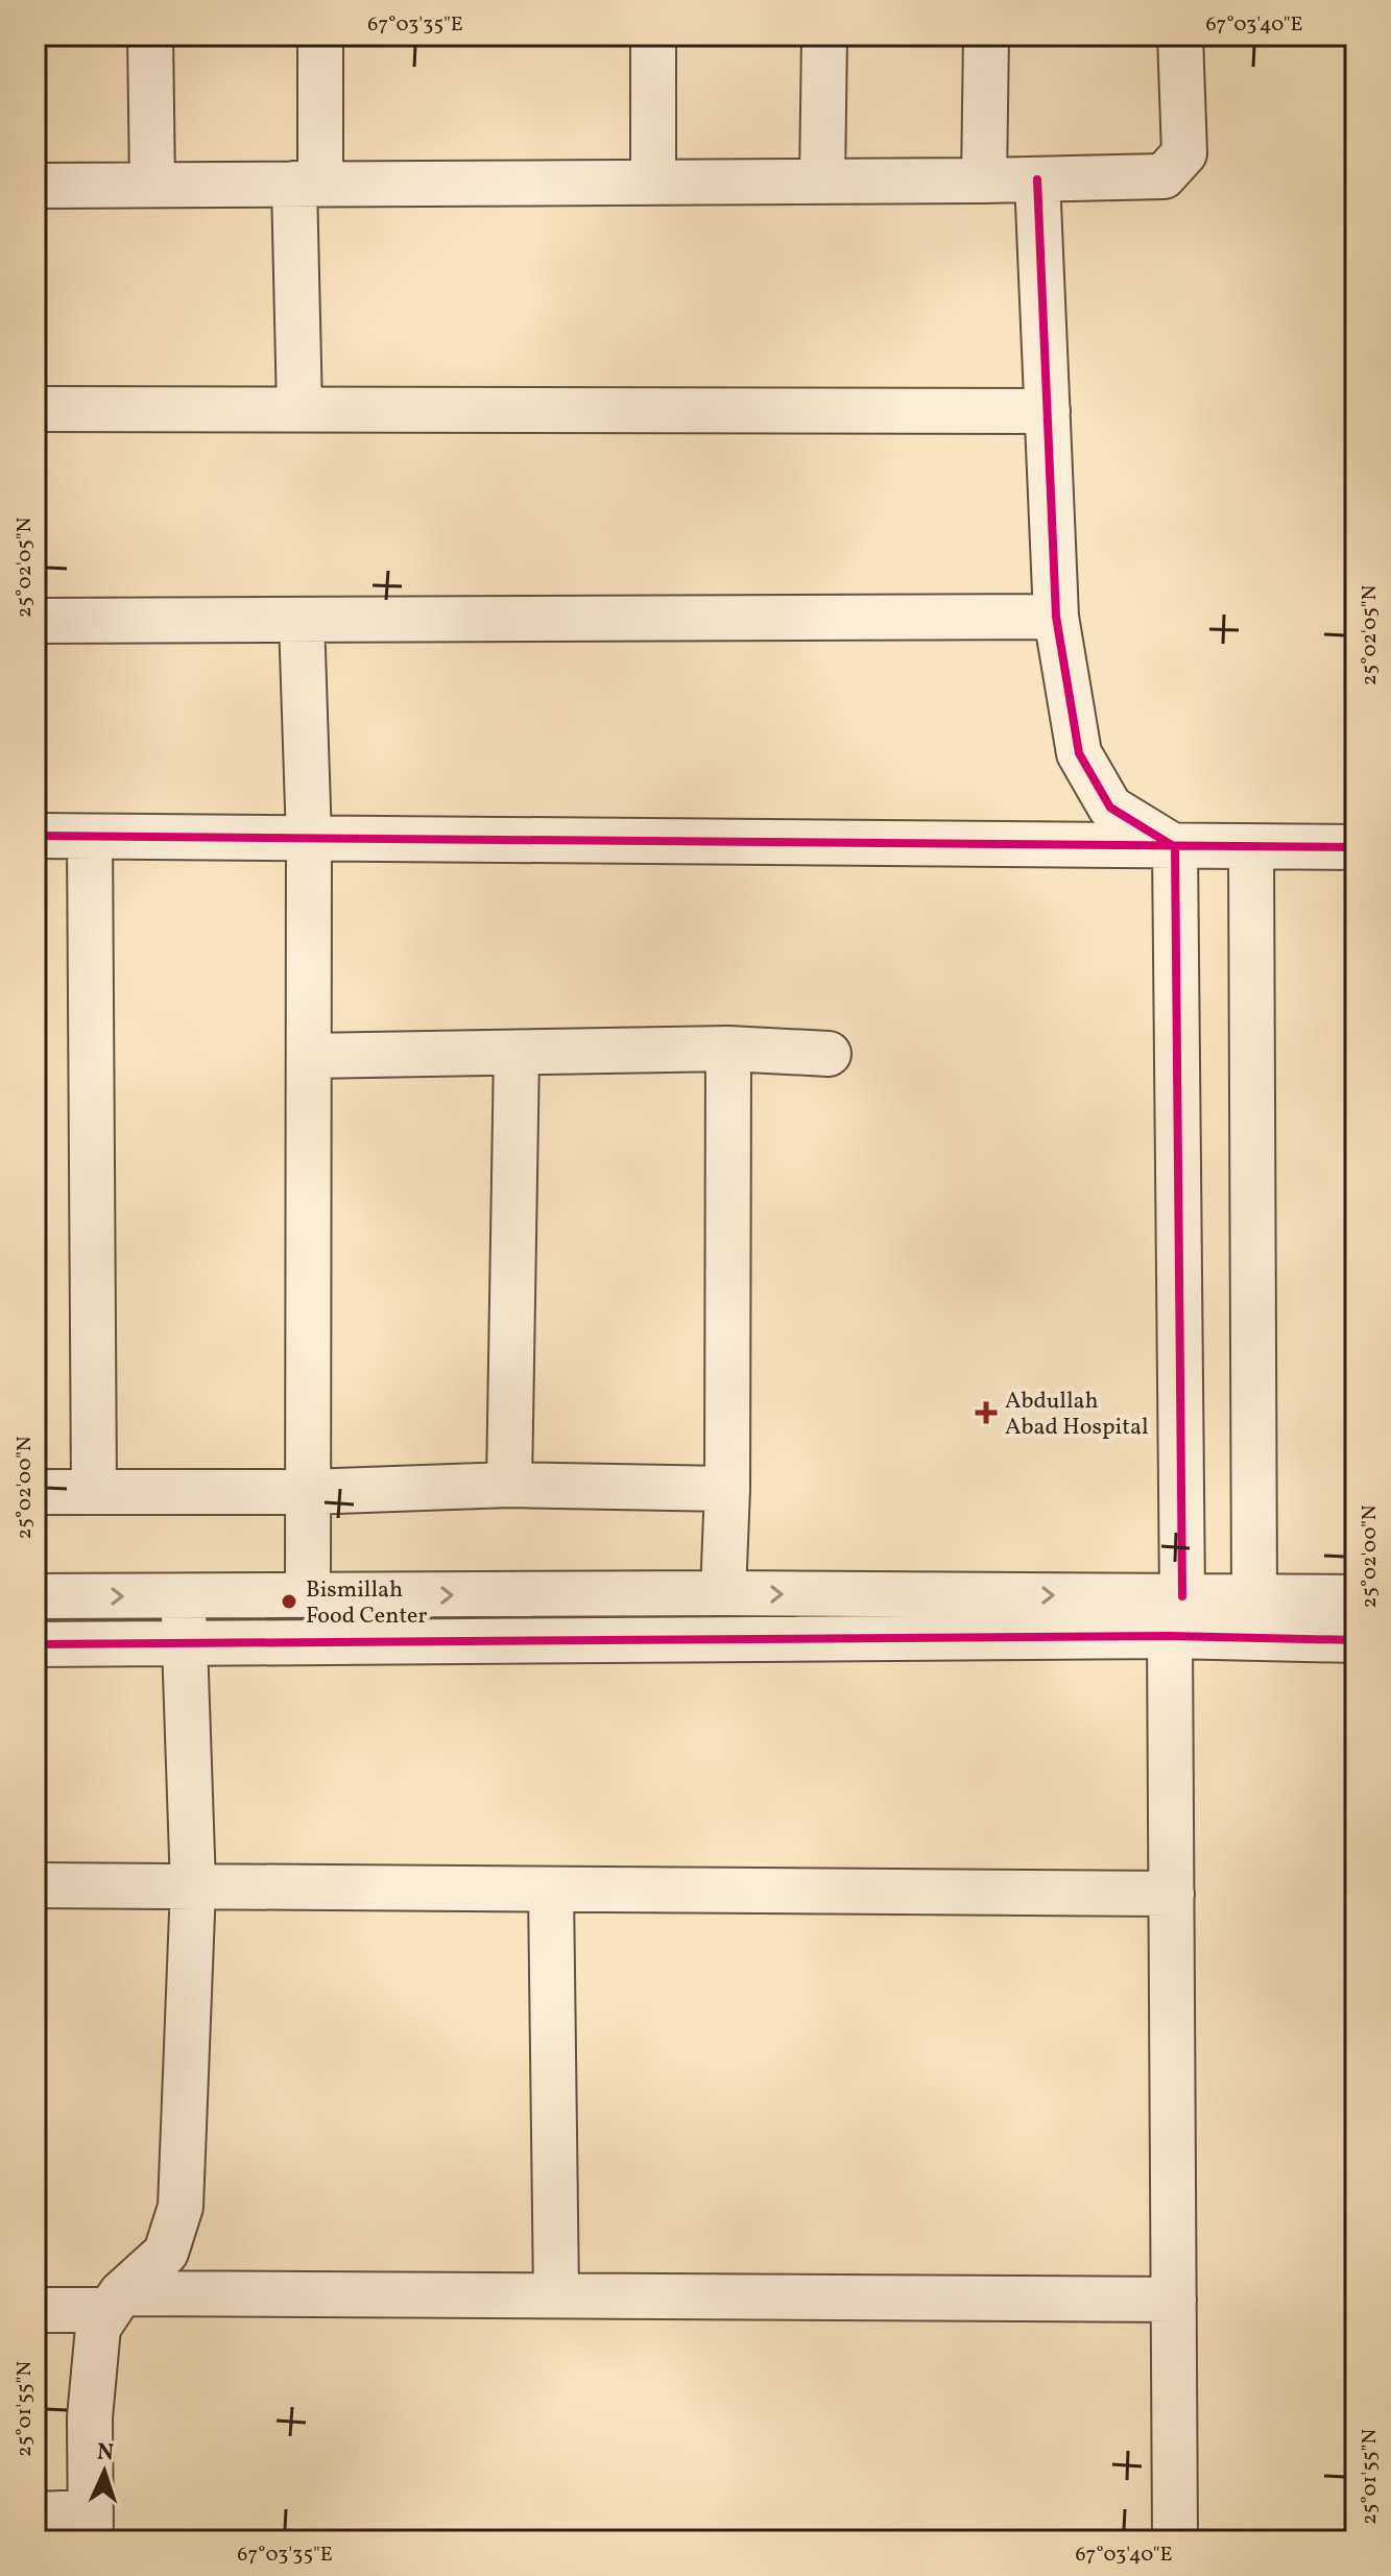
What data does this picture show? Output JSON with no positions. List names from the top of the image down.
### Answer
{
  "places": {
    "health": ["Abdullah Abad Hospital"],
    "other": ["Bismillah Food Center"]
  },
  "north": "top",
  "coordinates": [
    "67°03'35\"E",
    "67°03'40\"E",
    "25°02'05\"N",
    "25°02'00\"N",
    "25°01'55\"N"
  ]
}
